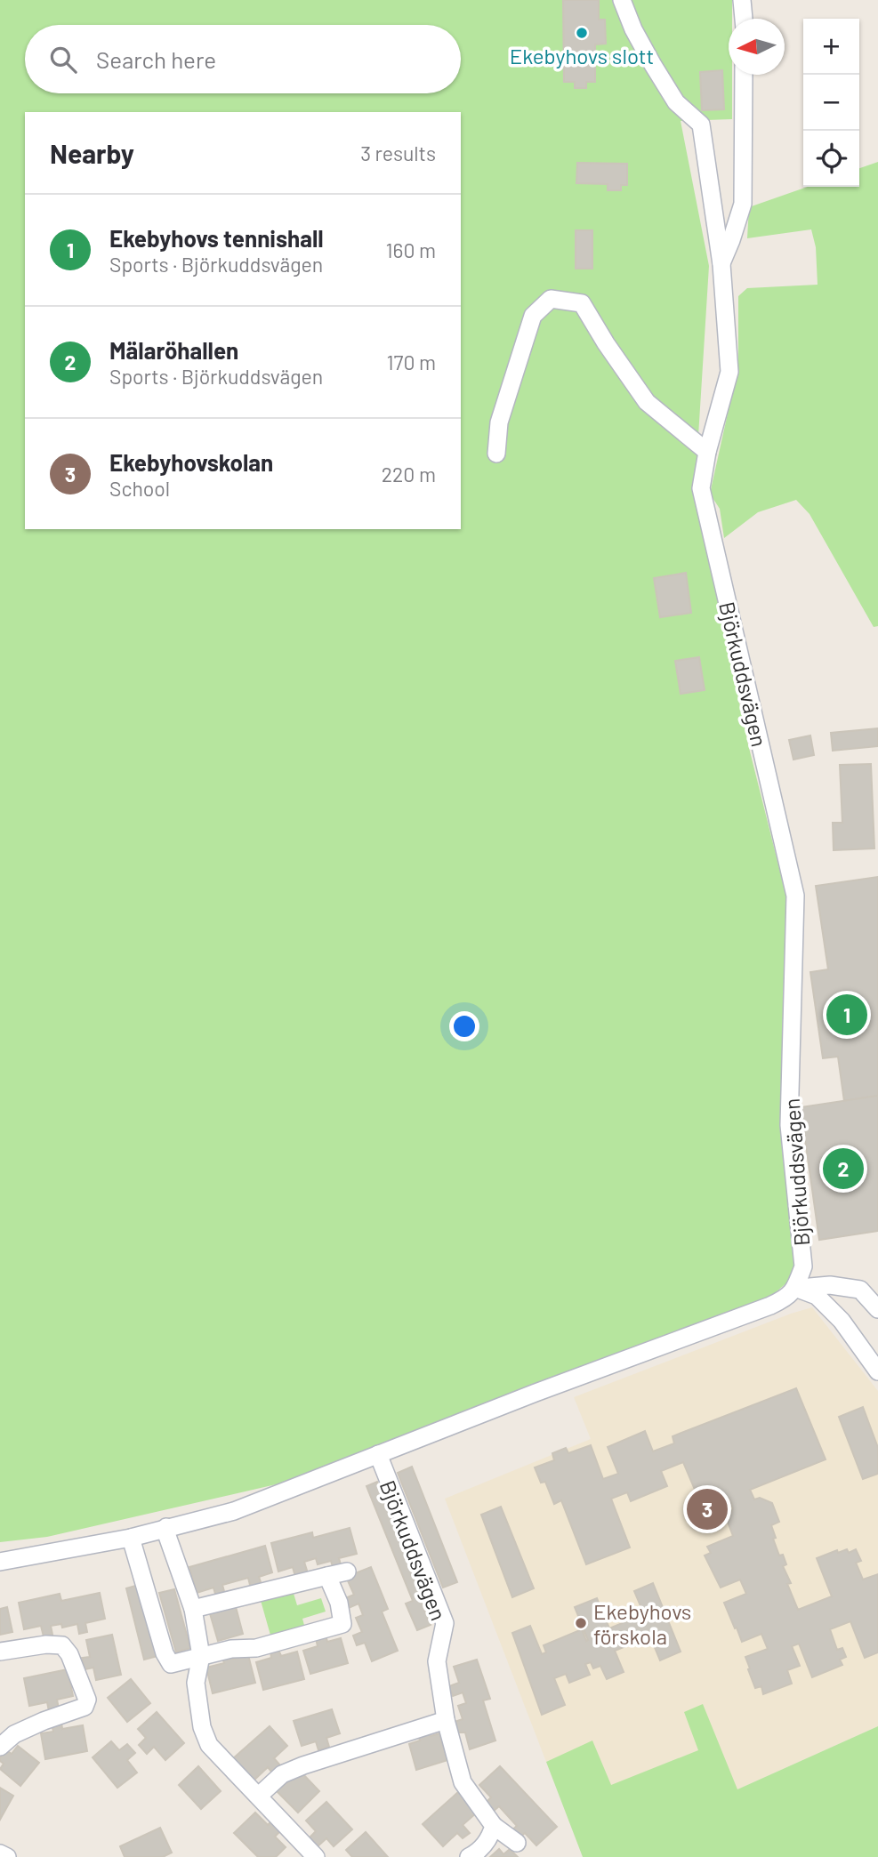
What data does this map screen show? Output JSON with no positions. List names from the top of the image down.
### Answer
{
  "streets": {
    "street": ["Björkuddsvägen"]
  },
  "places": ["Ekebyhovs slott", "Ekebyhovs förskola"],
  "north": "left",
  "page": {
    "map_buttons": ["+", "−"],
    "search": "Search here",
    "heading": ["Nearby", "3 results"],
    "list": [
      {
        "mark": "1",
        "name": "Ekebyhovs tennishall",
        "note": "Sports · Björkuddsvägen",
        "value": "160 m"
      },
      {
        "mark": "2",
        "name": "Mälaröhallen",
        "note": "Sports · Björkuddsvägen",
        "value": "170 m"
      },
      {
        "mark": "3",
        "name": "Ekebyhovskolan",
        "note": "School",
        "value": "220 m"
      }
    ],
    "pins": ["1", "2", "3"]
  }
}
